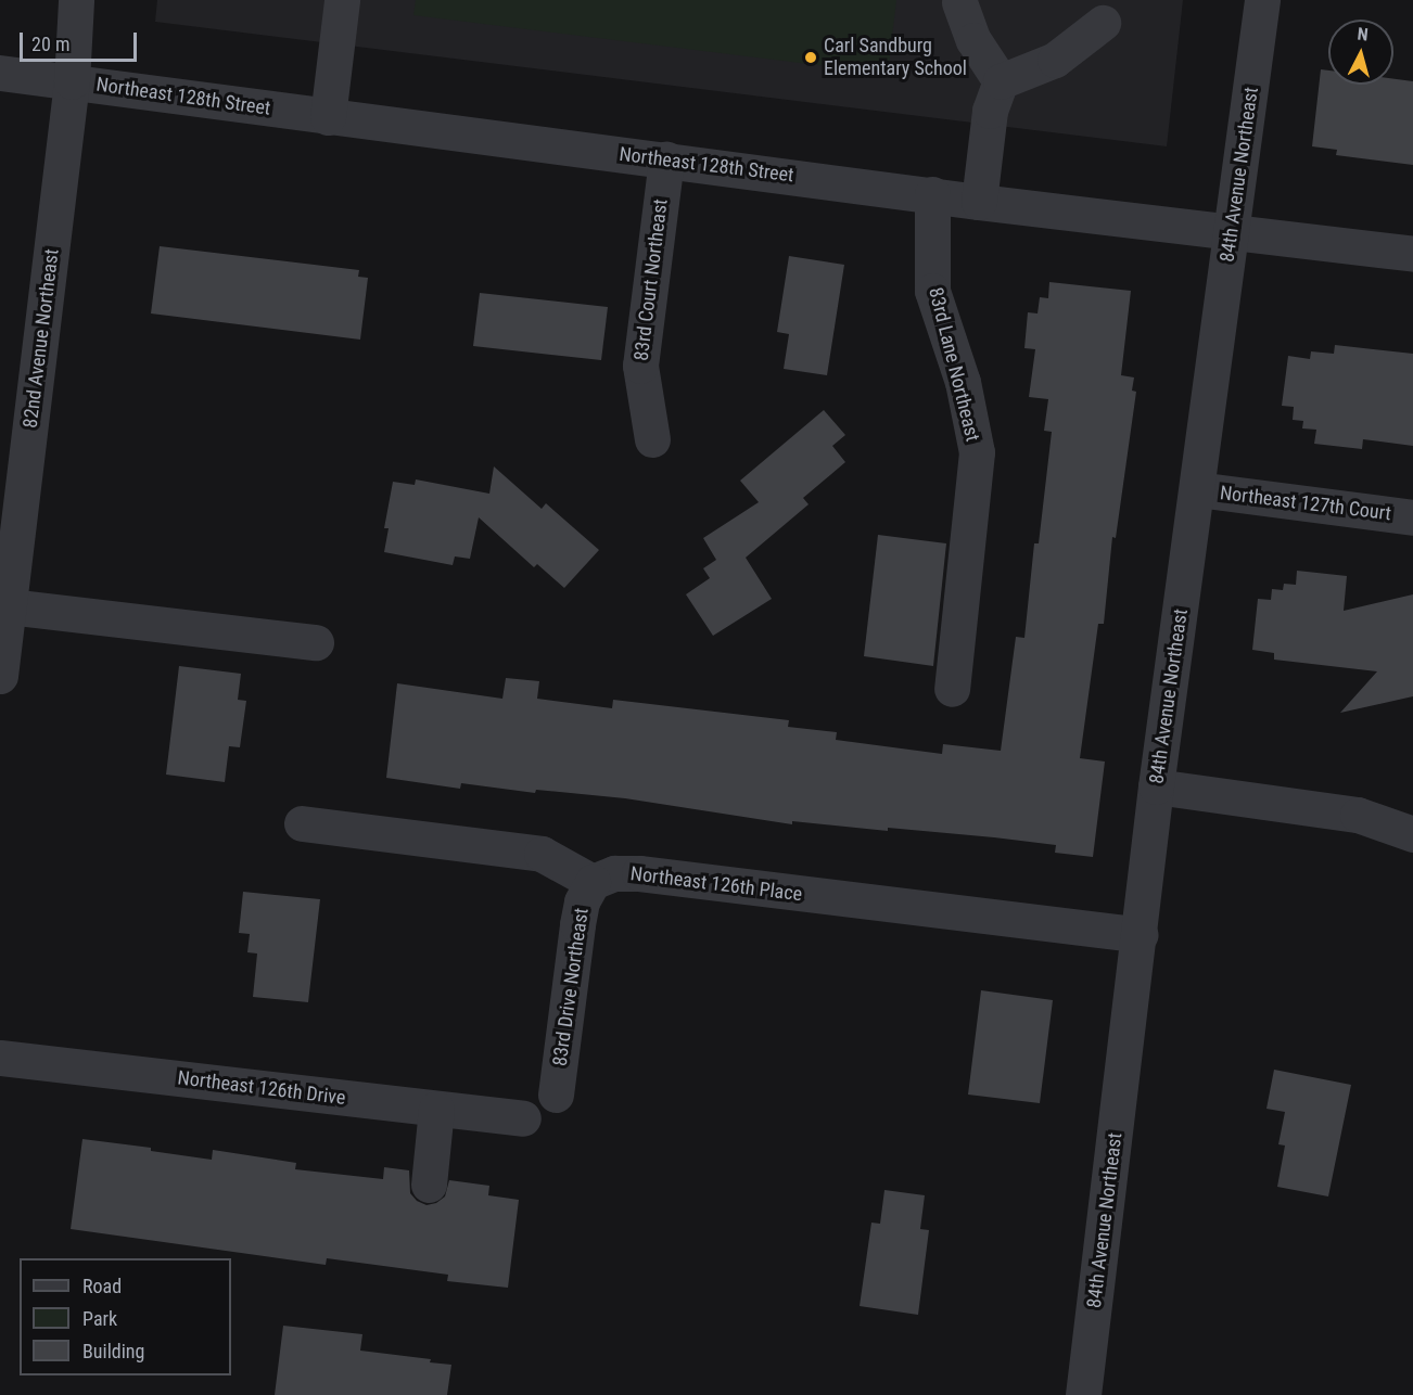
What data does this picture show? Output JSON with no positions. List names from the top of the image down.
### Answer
{
  "streets": {
    "street": [
      "Northeast 128th Street",
      "84th Avenue Northeast",
      "83rd Court Northeast",
      "82nd Avenue Northeast",
      "83rd Lane Northeast",
      "Northeast 127th Court",
      "Northeast 126th Place",
      "83rd Drive Northeast",
      "Northeast 126th Drive"
    ]
  },
  "crossings": [
    ["Northeast 128th Street", "84th Avenue Northeast"],
    ["Northeast 128th Street", "83rd Court Northeast"],
    ["Northeast 128th Street", "82nd Avenue Northeast"],
    ["Northeast 128th Street", "83rd Lane Northeast"],
    ["84th Avenue Northeast", "Northeast 127th Court"],
    ["84th Avenue Northeast", "Northeast 126th Place"],
    ["Northeast 126th Place", "83rd Drive Northeast"]
  ],
  "places": ["Carl Sandburg Elementary School"],
  "legend": ["Road", "Park", "Building"],
  "scale_bar": "20 m",
  "north": "top"
}
